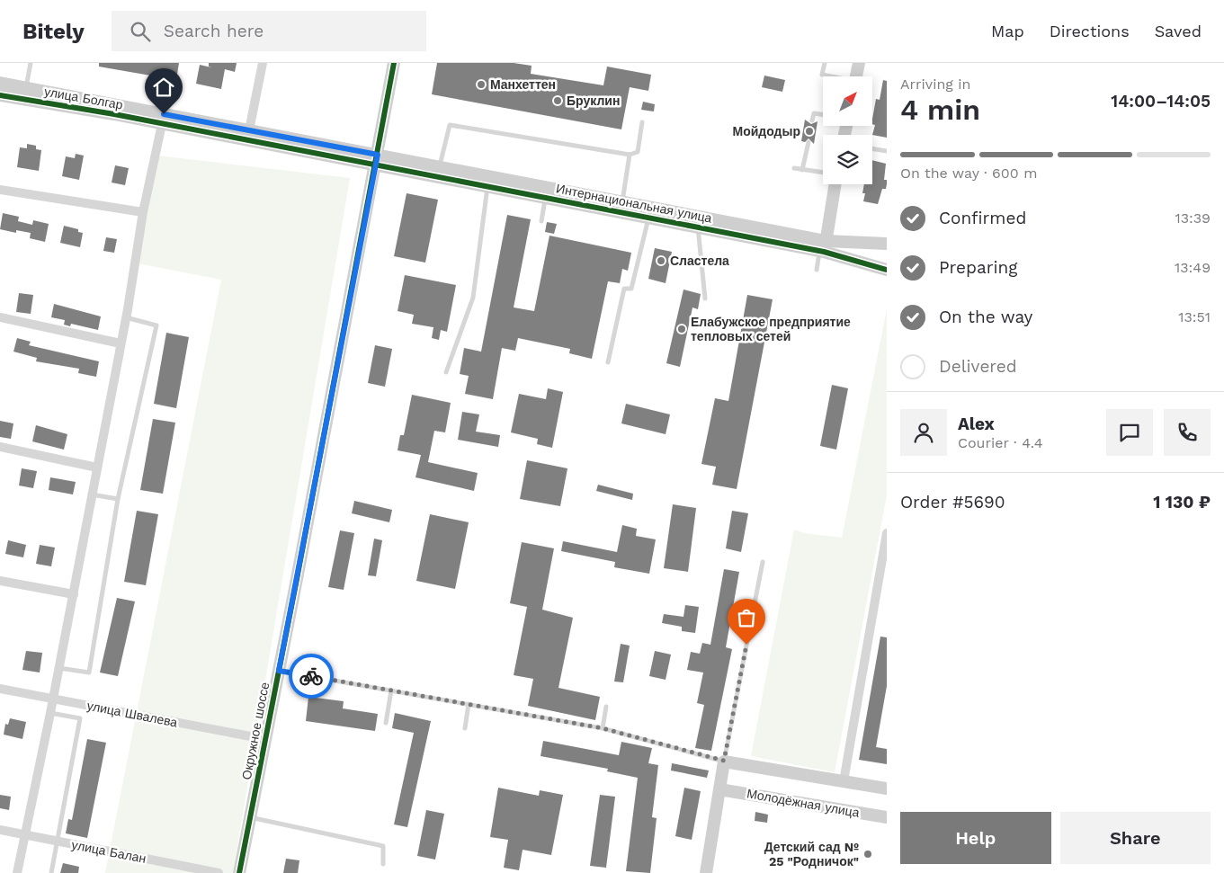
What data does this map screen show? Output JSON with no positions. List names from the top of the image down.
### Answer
{
  "streets": {
    "street": [
      "улица Болгар",
      "Интернациональная улица",
      "улица Швалева",
      "Окружное шоссе",
      "Молодёжная улица",
      "улица Балан"
    ]
  },
  "crossings": [
    ["улица Болгар", "Интернациональная улица"],
    ["улица Болгар", "Окружное шоссе"],
    ["Интернациональная улица", "Окружное шоссе"],
    ["улица Швалева", "Окружное шоссе"]
  ],
  "places": [
    "Манхеттен",
    "Бруклин",
    "Мойдодыр",
    "Сластела",
    "Елабужское предприятие тепловых сетей",
    "Детский сад № 25 \"Родничок\""
  ],
  "north": "top right",
  "page": {
    "header": "Bitely",
    "search": "Search here",
    "nav": ["Map", "Directions", "Saved"],
    "heading": ["4 min", "Arriving in", "14:00–14:05"],
    "panel": [
      "Alex",
      "Courier · 4.4",
      "Order #5690",
      "1 130 ₽"
    ],
    "bar": "On the way · 600 m",
    "list": [
      ["Confirmed", "13:39"],
      ["Preparing", "13:49"],
      ["On the way", "13:51"],
      "Delivered"
    ],
    "buttons": ["Help", "Share"]
  }
}
